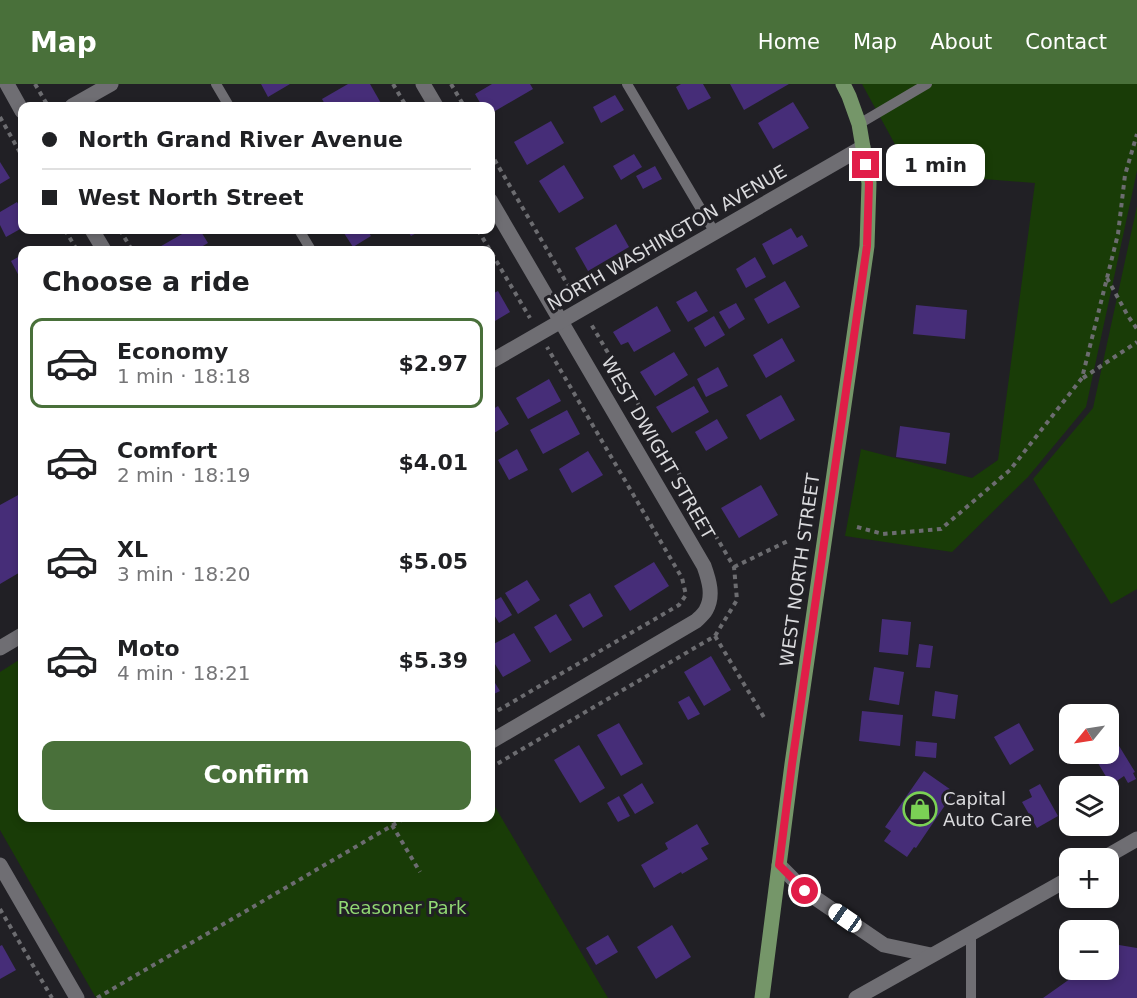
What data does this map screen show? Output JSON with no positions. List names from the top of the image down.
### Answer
{
  "streets": {
    "main road": ["WEST NORTH STREET"],
    "street": ["NORTH WASHINGTON AVENUE", "WEST DWIGHT STREET"]
  },
  "crossings": [
    ["NORTH WASHINGTON AVENUE", "WEST DWIGHT STREET"],
    ["NORTH WASHINGTON AVENUE", "WEST NORTH STREET"]
  ],
  "parks": ["Reasoner Park"],
  "places": {
    "shop": ["Capital Auto Care"]
  },
  "north": "bottom left",
  "page": {
    "header": "Map",
    "nav": [
      "Home",
      "Map",
      "About",
      "Contact"
    ],
    "banner": ["North Grand River Avenue", "West North Street"],
    "bubble": "1 min",
    "heading": "Choose a ride",
    "list": [
      {
        "name": "Economy",
        "note": "1 min · 18:18",
        "value": "$2.97"
      },
      {
        "name": "Comfort",
        "note": "2 min · 18:19",
        "value": "$4.01"
      },
      {
        "name": "XL",
        "note": "3 min · 18:20",
        "value": "$5.05"
      },
      {
        "name": "Moto",
        "note": "4 min · 18:21",
        "value": "$5.39"
      }
    ],
    "map_buttons": ["+", "−"],
    "buttons": "Confirm"
  }
}
